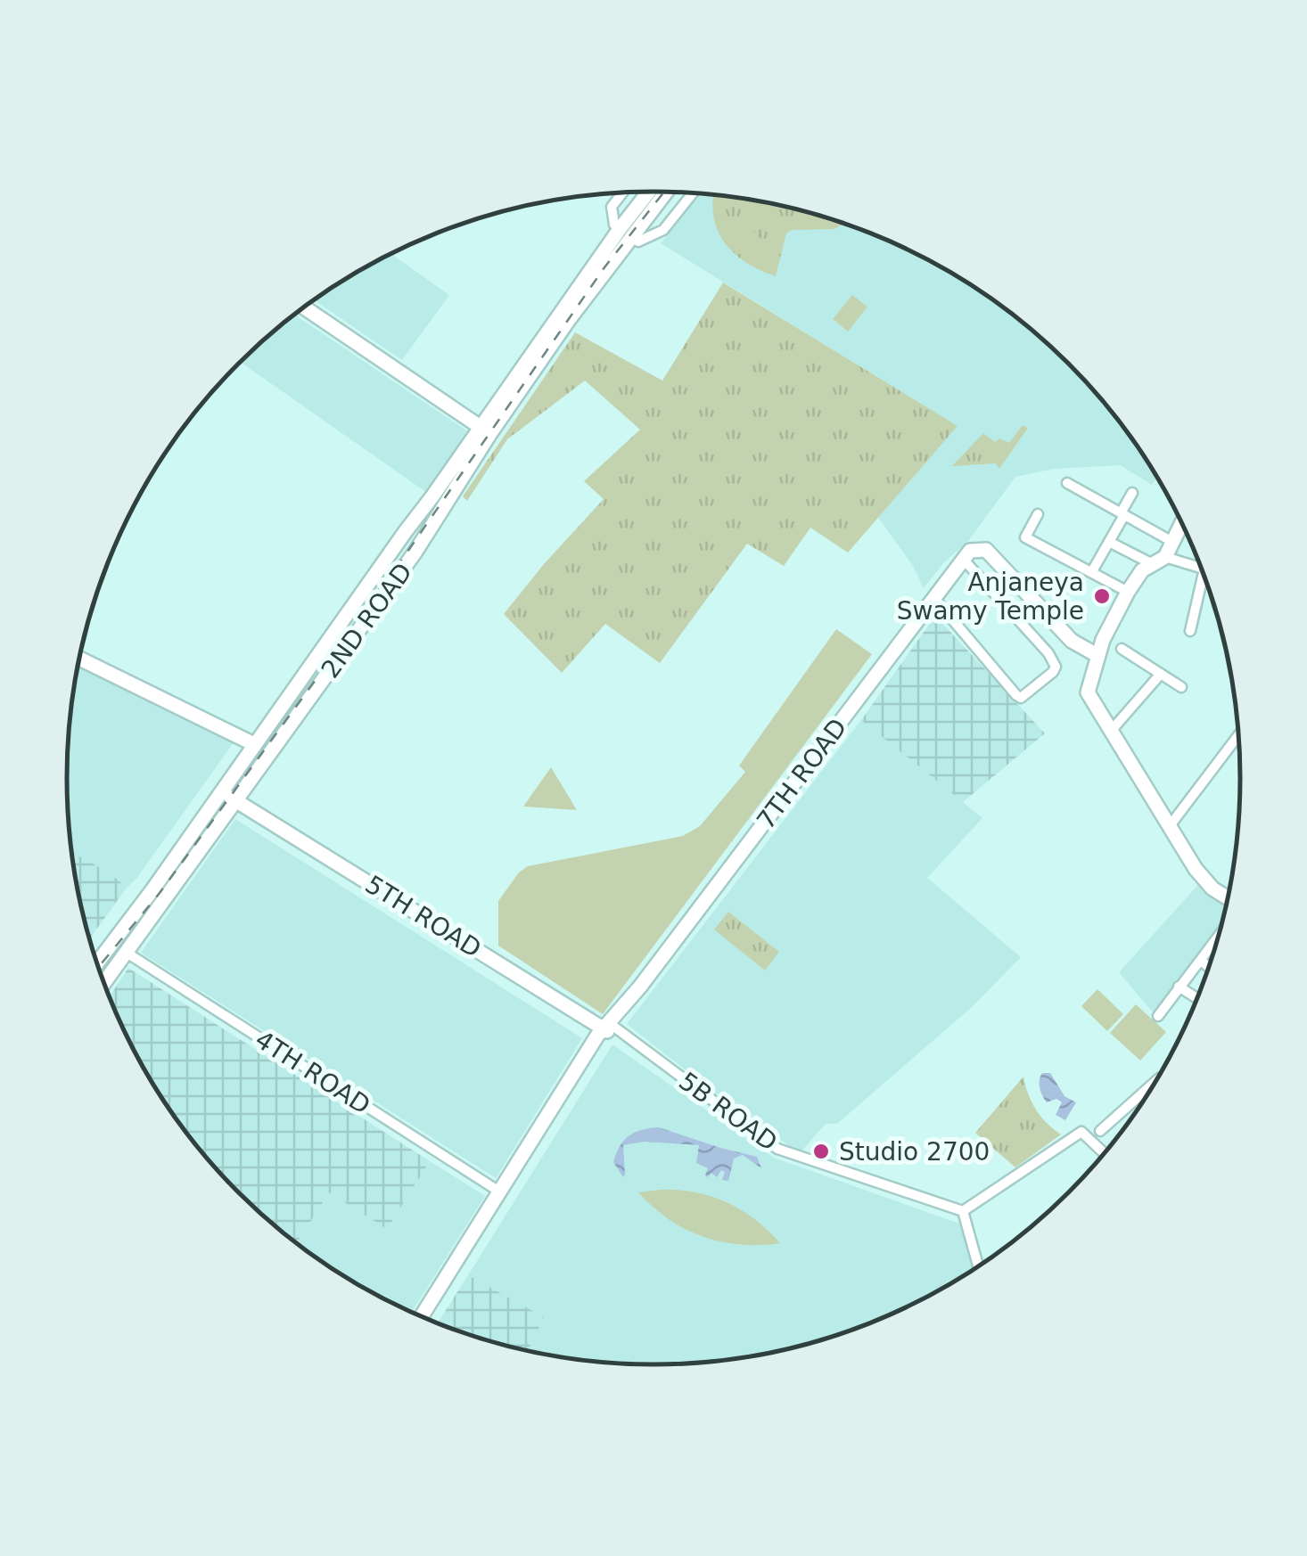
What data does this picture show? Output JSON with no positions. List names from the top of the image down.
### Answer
{
  "streets": {
    "street": [
      "2ND ROAD",
      "7TH ROAD",
      "5TH ROAD",
      "4TH ROAD",
      "5B ROAD"
    ]
  },
  "crossings": [
    ["2ND ROAD", "5TH ROAD"],
    ["2ND ROAD", "4TH ROAD"],
    ["7TH ROAD", "5TH ROAD"],
    ["7TH ROAD", "4TH ROAD"],
    ["7TH ROAD", "5B ROAD"],
    ["5TH ROAD", "5B ROAD"]
  ],
  "places": ["Anjaneya Swamy Temple", "Studio 2700"]
}
